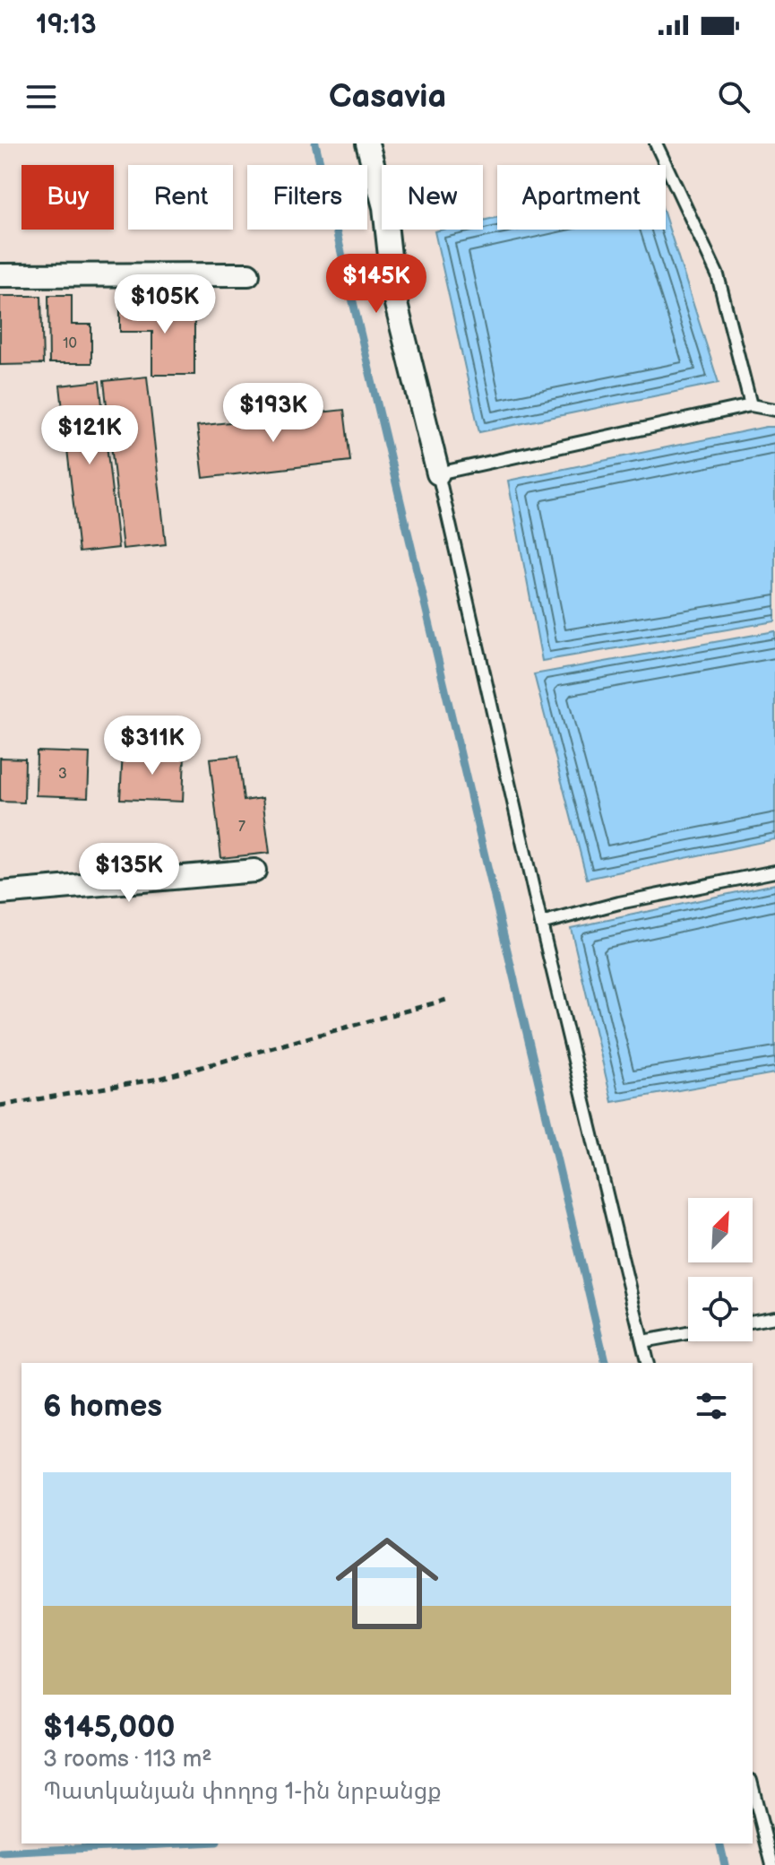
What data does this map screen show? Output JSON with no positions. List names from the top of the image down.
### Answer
{
  "house_numbers": ["10", "3", "7"],
  "north": "top right",
  "page": {
    "status": "19:13",
    "header": "Casavia",
    "chip": [
      "Buy",
      "Rent",
      "Filters",
      "New",
      "Apartment"
    ],
    "price": [
      "$145K",
      "$105K",
      "$193K",
      "$121K",
      "$311K",
      "$135K"
    ],
    "heading": "6 homes",
    "list": [
      {
        "name": "$145,000",
        "note": "3 rooms · 113 m² · Պատկանյան փողոց 1-ին նրբանցք"
      }
    ]
  }
}
